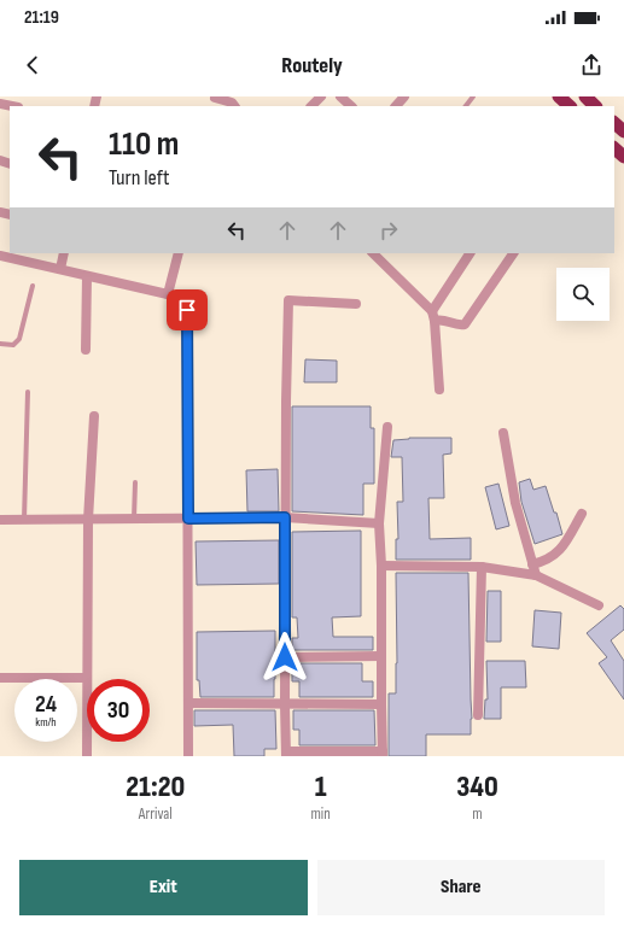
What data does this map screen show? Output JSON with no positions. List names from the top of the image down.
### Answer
{
  "page": {
    "status": "21:19",
    "header": "Routely",
    "turn": ["110 m", "Turn left"],
    "speed": "24 km/h",
    "limit": "30",
    "eta": [
      "21:20",
      "Arrival",
      "1",
      "min",
      "340",
      "m"
    ],
    "buttons": ["Exit", "Share"]
  }
}
